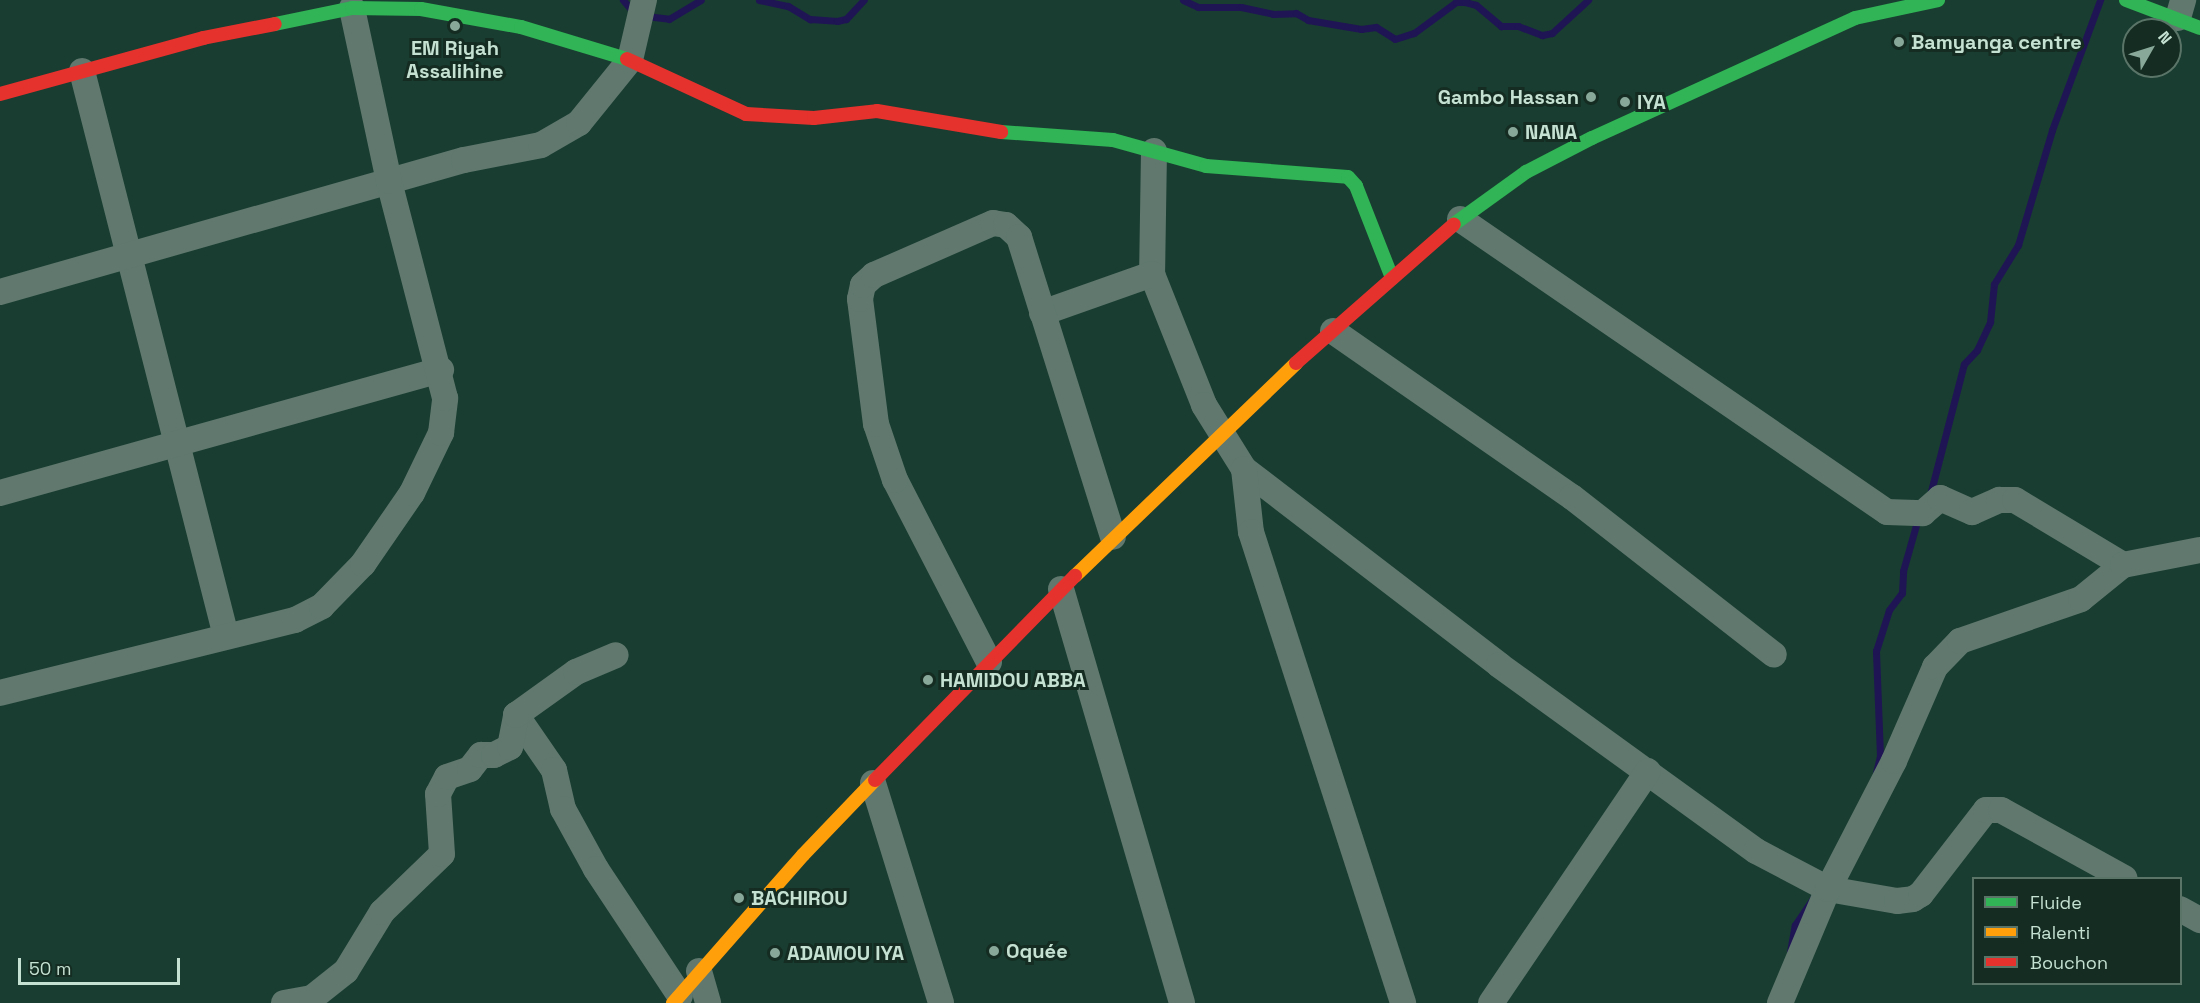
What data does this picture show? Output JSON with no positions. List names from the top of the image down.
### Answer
{
  "places": [
    "EM Riyah Assalihine",
    "Bamyanga centre",
    "Gambo Hassan",
    "IYA",
    "NANA",
    "HAMIDOU ABBA",
    "BACHIROU",
    "Oquée",
    "ADAMOU IYA"
  ],
  "legend": ["Fluide", "Ralenti", "Bouchon"],
  "scale_bar": "50 m",
  "north": "top right"
}
